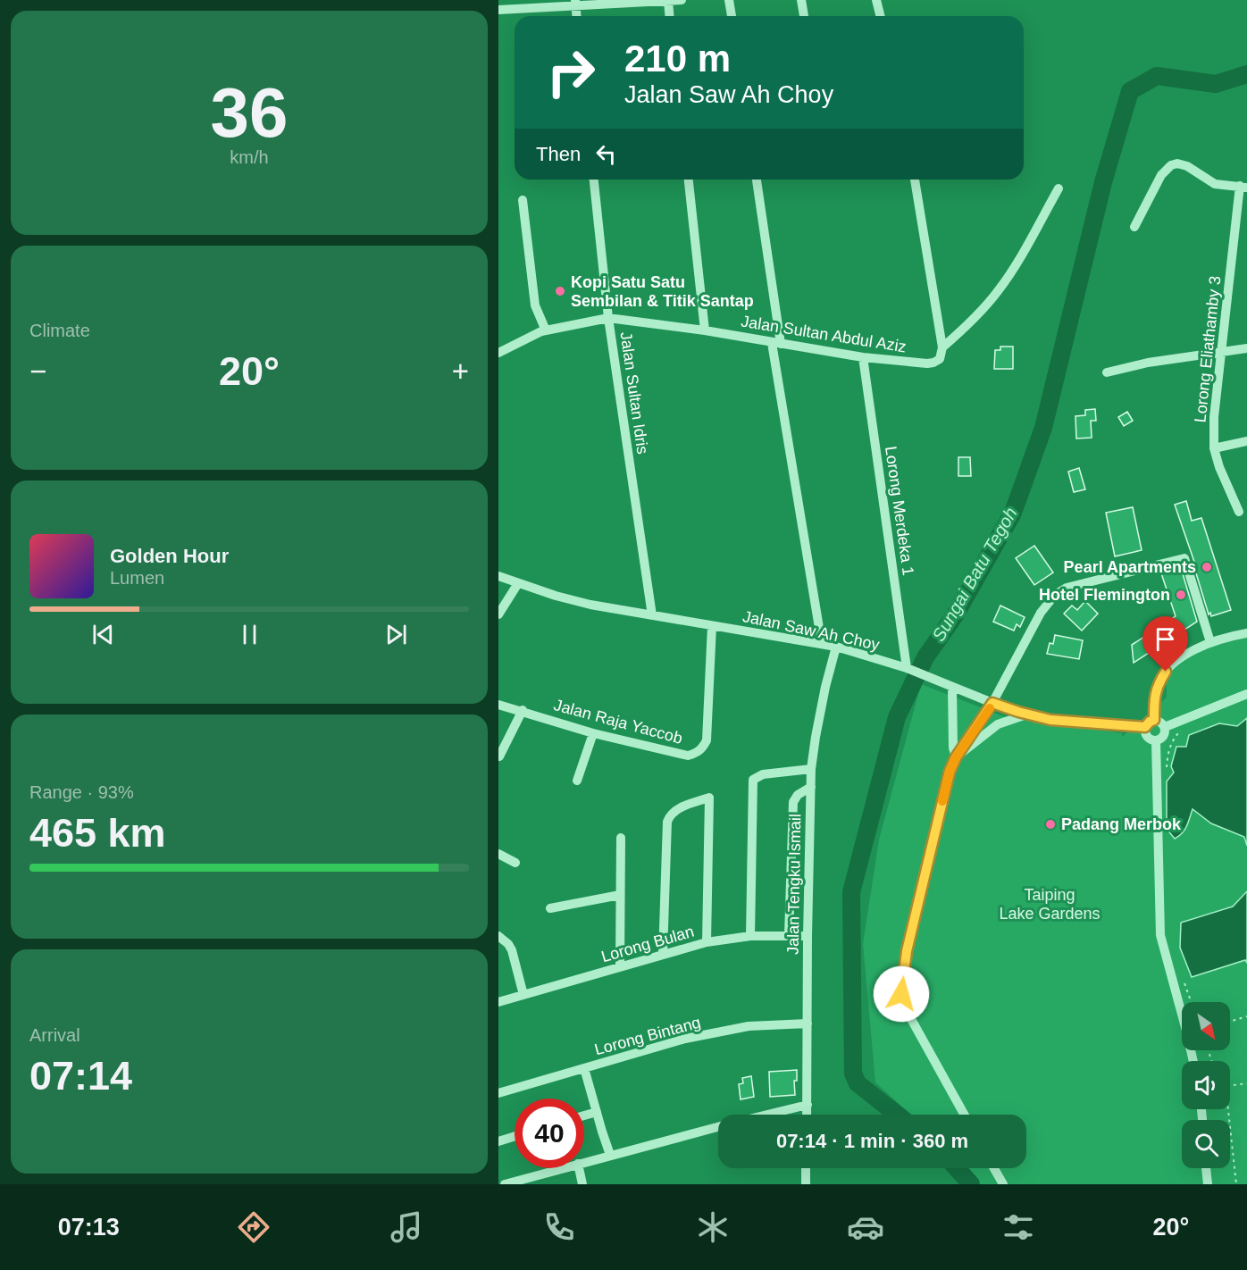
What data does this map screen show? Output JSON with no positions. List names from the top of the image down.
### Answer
{
  "streets": {
    "street": [
      "Jalan Sultan Abdul Aziz",
      "Lorong Eliathamby 3",
      "Jalan Sultan Idris",
      "Lorong Merdeka 1",
      "Jalan Saw Ah Choy",
      "Jalan Raja Yaccob",
      "Jalan Tengku Ismail",
      "Lorong Bulan",
      "Lorong Bintang"
    ]
  },
  "crossings": [
    ["Jalan Sultan Abdul Aziz", "Jalan Sultan Idris"],
    ["Jalan Sultan Abdul Aziz", "Lorong Merdeka 1"],
    ["Jalan Sultan Idris", "Jalan Saw Ah Choy"],
    ["Lorong Merdeka 1", "Jalan Saw Ah Choy"],
    ["Jalan Saw Ah Choy", "Jalan Raja Yaccob"],
    ["Jalan Saw Ah Choy", "Jalan Tengku Ismail"],
    ["Jalan Tengku Ismail", "Lorong Bulan"],
    ["Jalan Tengku Ismail", "Lorong Bintang"]
  ],
  "water": ["Sungai Batu Tegoh"],
  "parks": ["Taiping Lake Gardens"],
  "places": [
    "Kopi Satu Satu Sembilan & Titik Santap",
    "Pearl Apartments",
    "Hotel Flemington",
    "Padang Merbok"
  ],
  "north": "bottom right",
  "page": {
    "tile": [
      ["36", "km/h"],
      "Climate",
      ["Range · 93%", "465 km"],
      ["Arrival", "07:14"]
    ],
    "turn": ["210 m", "Jalan Saw Ah Choy"],
    "then": "Then",
    "heat": ["−", "20°", "+"],
    "song": ["Golden Hour", "Lumen"],
    "limit": "40",
    "trip": "07:14 · 1 min · 360 m",
    "tabs": ["07:13", "20°"]
  }
}
